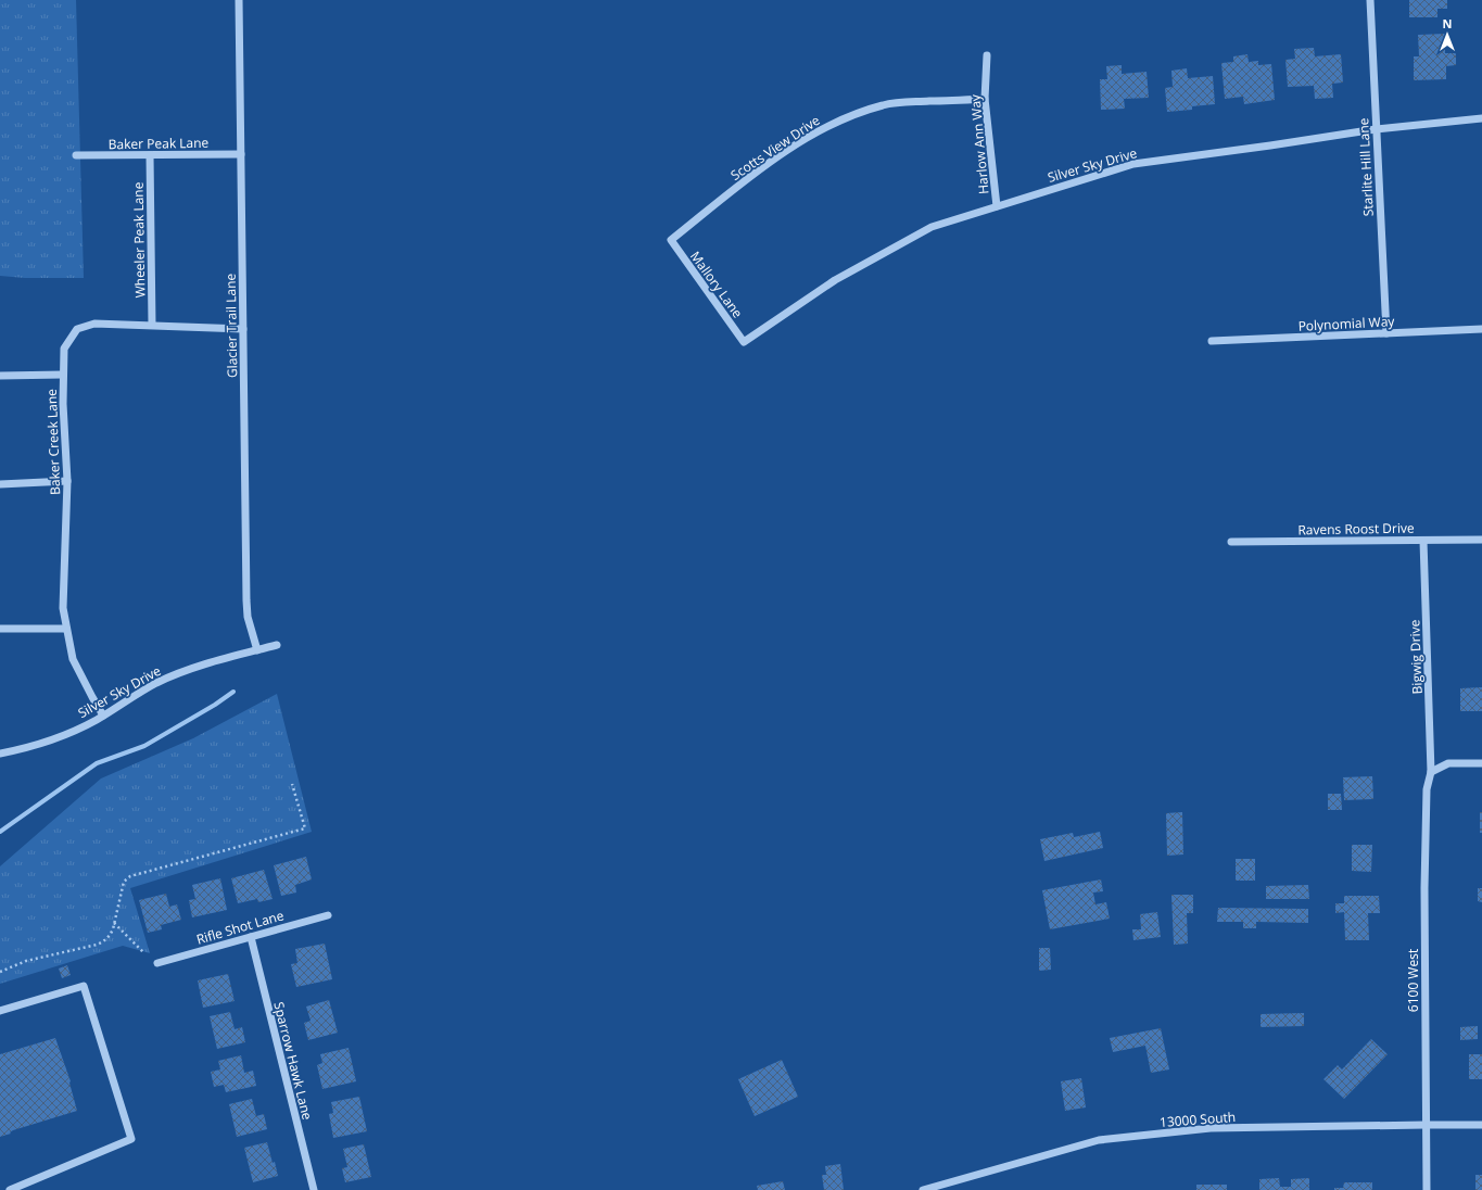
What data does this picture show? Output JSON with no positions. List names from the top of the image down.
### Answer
{
  "streets": {
    "street": [
      "Baker Peak Lane",
      "Harlow Ann Way",
      "Scotts View Drive",
      "Silver Sky Drive",
      "Starlite Hill Lane",
      "Wheeler Peak Lane",
      "Mallory Lane",
      "Polynomial Way",
      "Glacier Trail Lane",
      "Baker Creek Lane",
      "Ravens Roost Drive",
      "Bigwig Drive",
      "Rifle Shot Lane",
      "6100 West",
      "Sparrow Hawk Lane",
      "13000 South"
    ]
  },
  "crossings": [
    ["Baker Peak Lane", "Wheeler Peak Lane"],
    ["Baker Peak Lane", "Glacier Trail Lane"],
    ["Harlow Ann Way", "Scotts View Drive"],
    ["Harlow Ann Way", "Silver Sky Drive"],
    ["Scotts View Drive", "Mallory Lane"],
    ["Silver Sky Drive", "Starlite Hill Lane"],
    ["Silver Sky Drive", "Mallory Lane"],
    ["Silver Sky Drive", "Glacier Trail Lane"],
    ["Silver Sky Drive", "Baker Creek Lane"],
    ["Starlite Hill Lane", "Polynomial Way"],
    ["Wheeler Peak Lane", "Baker Creek Lane"],
    ["Glacier Trail Lane", "Baker Creek Lane"],
    ["Ravens Roost Drive", "Bigwig Drive"],
    ["Bigwig Drive", "6100 West"],
    ["Rifle Shot Lane", "Sparrow Hawk Lane"],
    ["6100 West", "13000 South"]
  ],
  "north": "top"
}
